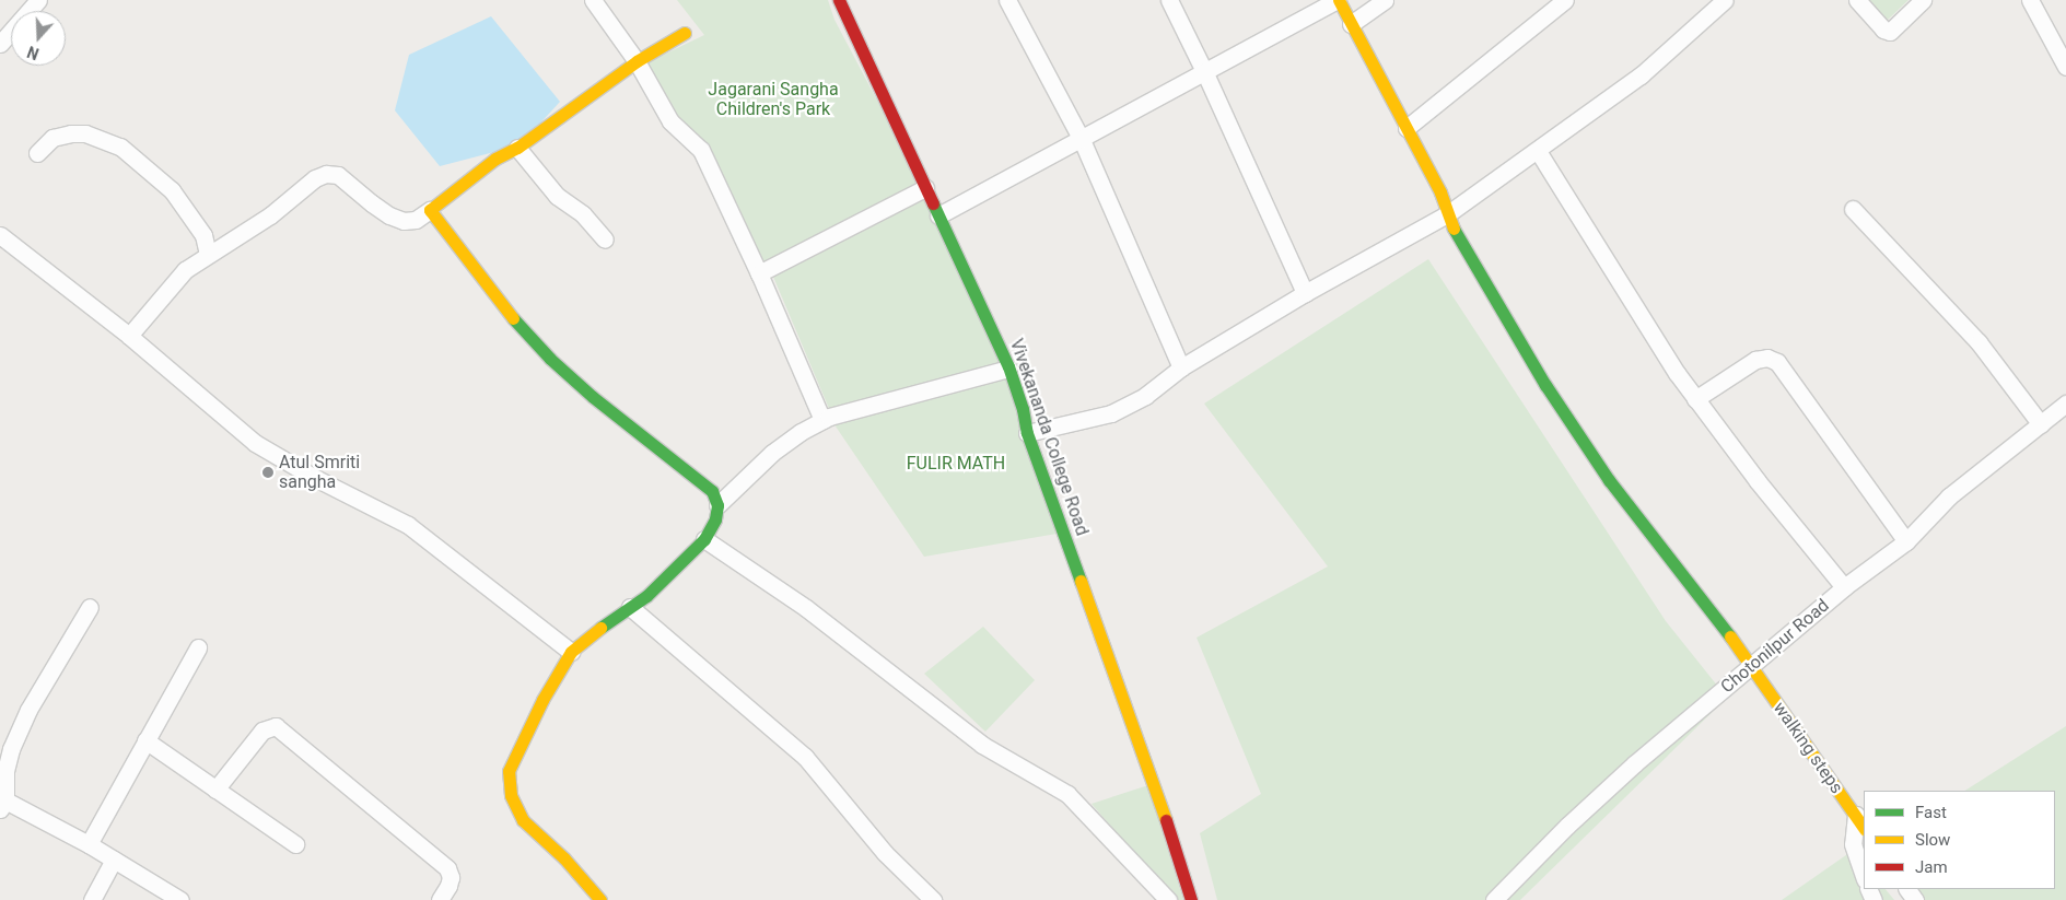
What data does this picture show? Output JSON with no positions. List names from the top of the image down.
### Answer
{
  "streets": {
    "street": ["Vivekananda College Road", "Chotonilpur Road", "walking steps"]
  },
  "crossings": [
    ["Chotonilpur Road", "walking steps"]
  ],
  "parks": ["Jagarani Sangha Children's Park", "FULIR MATH"],
  "places": ["Atul Smriti sangha"],
  "legend": ["Fast", "Slow", "Jam"],
  "north": "bottom"
}
